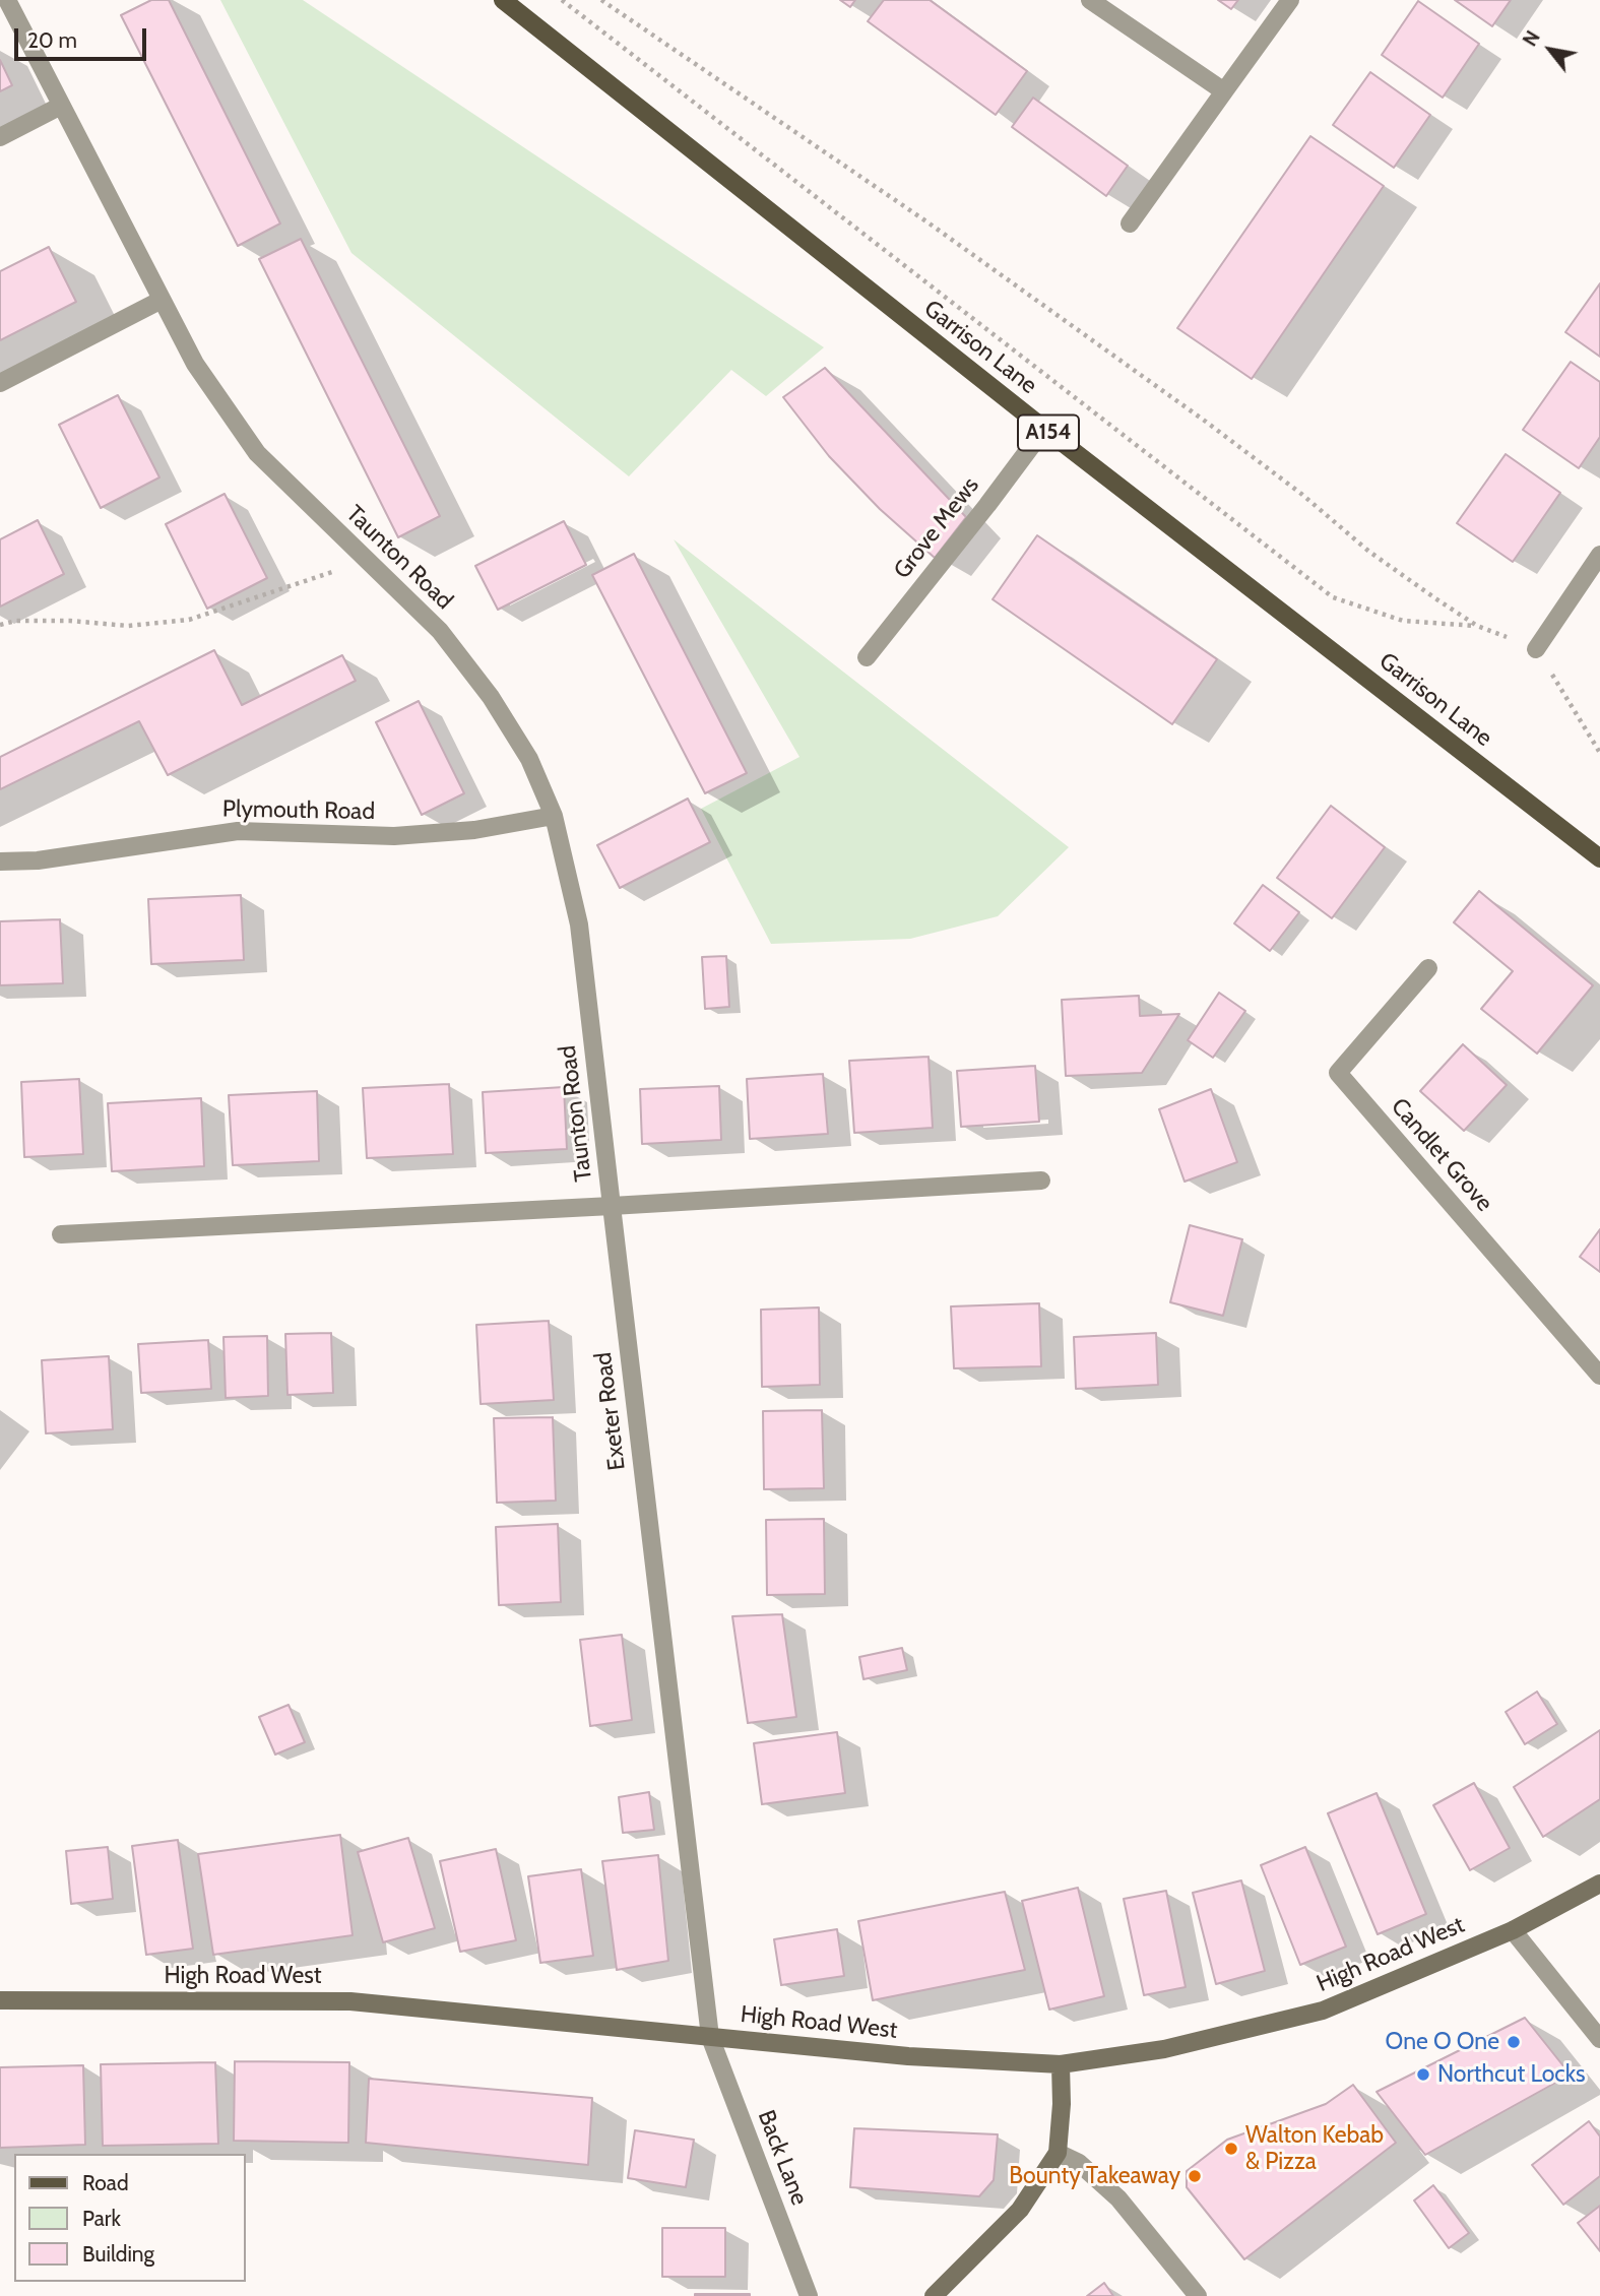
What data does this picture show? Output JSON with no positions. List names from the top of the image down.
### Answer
{
  "streets": {
    "main road": ["Garrison Lane", "A154"],
    "street": [
      "Grove Mews",
      "Taunton Road",
      "Plymouth Road",
      "Candlet Grove",
      "Exeter Road",
      "High Road West",
      "Back Lane"
    ]
  },
  "crossings": [
    ["Garrison Lane", "Grove Mews"],
    ["Taunton Road", "Plymouth Road"],
    ["Taunton Road", "Exeter Road"],
    ["Exeter Road", "High Road West"],
    ["Exeter Road", "Back Lane"],
    ["High Road West", "Back Lane"]
  ],
  "places": [
    "One O One",
    "Northcut Locks",
    "Walton Kebab & Pizza",
    "Bounty Takeaway"
  ],
  "legend": ["Road", "Park", "Building"],
  "scale_bar": "20 m",
  "north": "top left"
}
